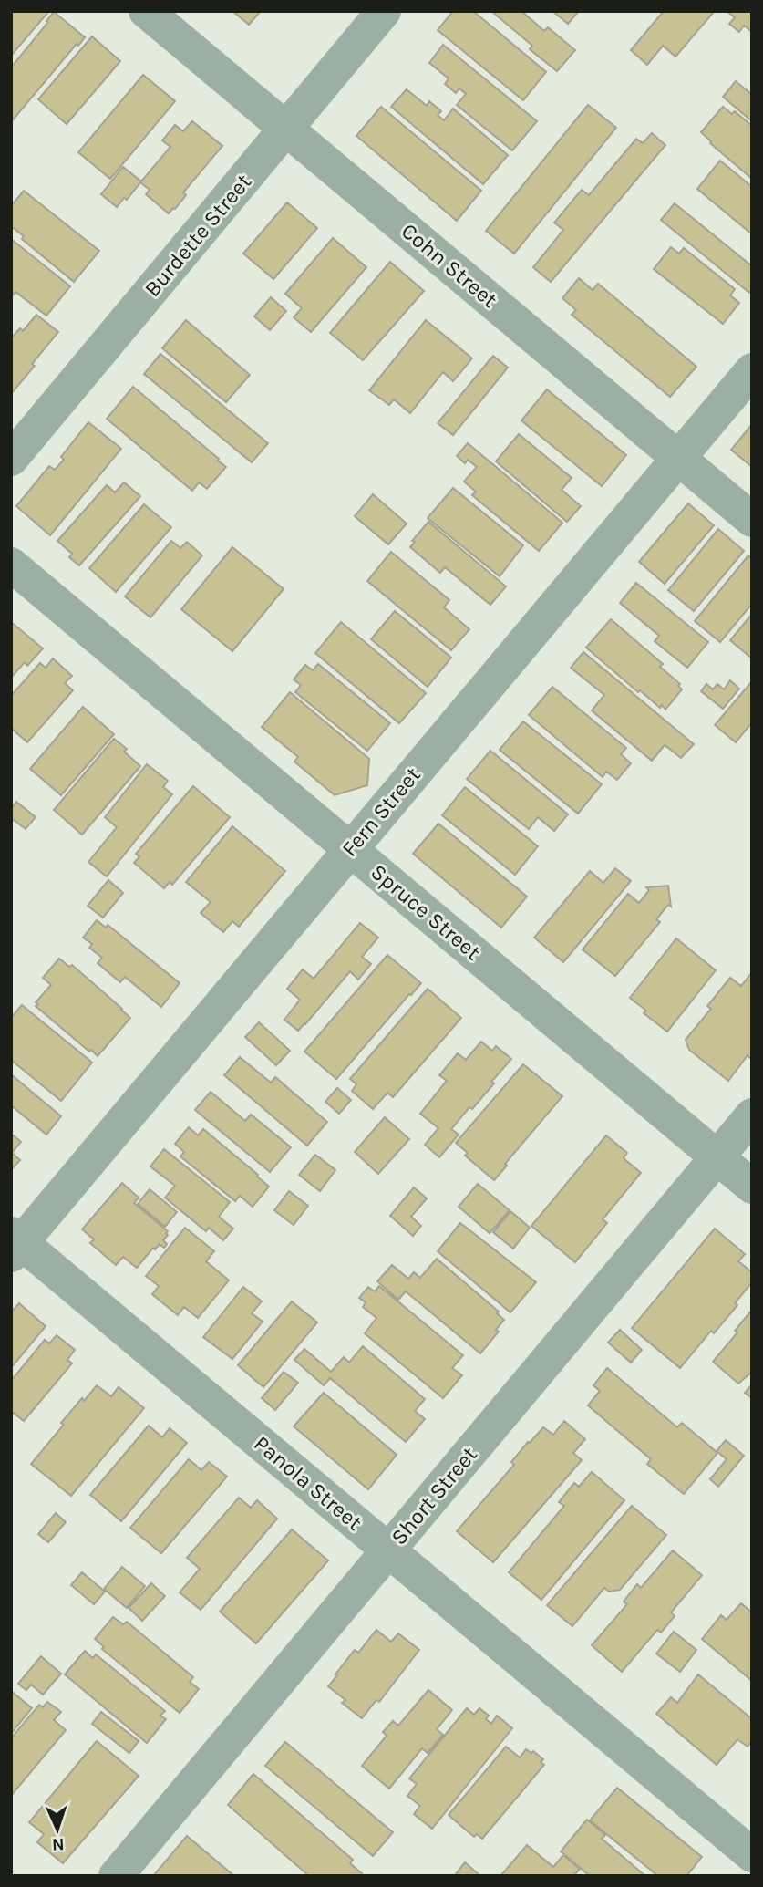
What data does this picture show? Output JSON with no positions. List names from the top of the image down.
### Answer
{
  "streets": {
    "street": [
      "Burdette Street",
      "Cohn Street",
      "Fern Street",
      "Spruce Street",
      "Panola Street",
      "Short Street"
    ]
  },
  "crossings": [
    ["Burdette Street", "Cohn Street"],
    ["Cohn Street", "Fern Street"],
    ["Fern Street", "Spruce Street"],
    ["Fern Street", "Panola Street"],
    ["Spruce Street", "Short Street"],
    ["Panola Street", "Short Street"]
  ],
  "north": "bottom"
}
